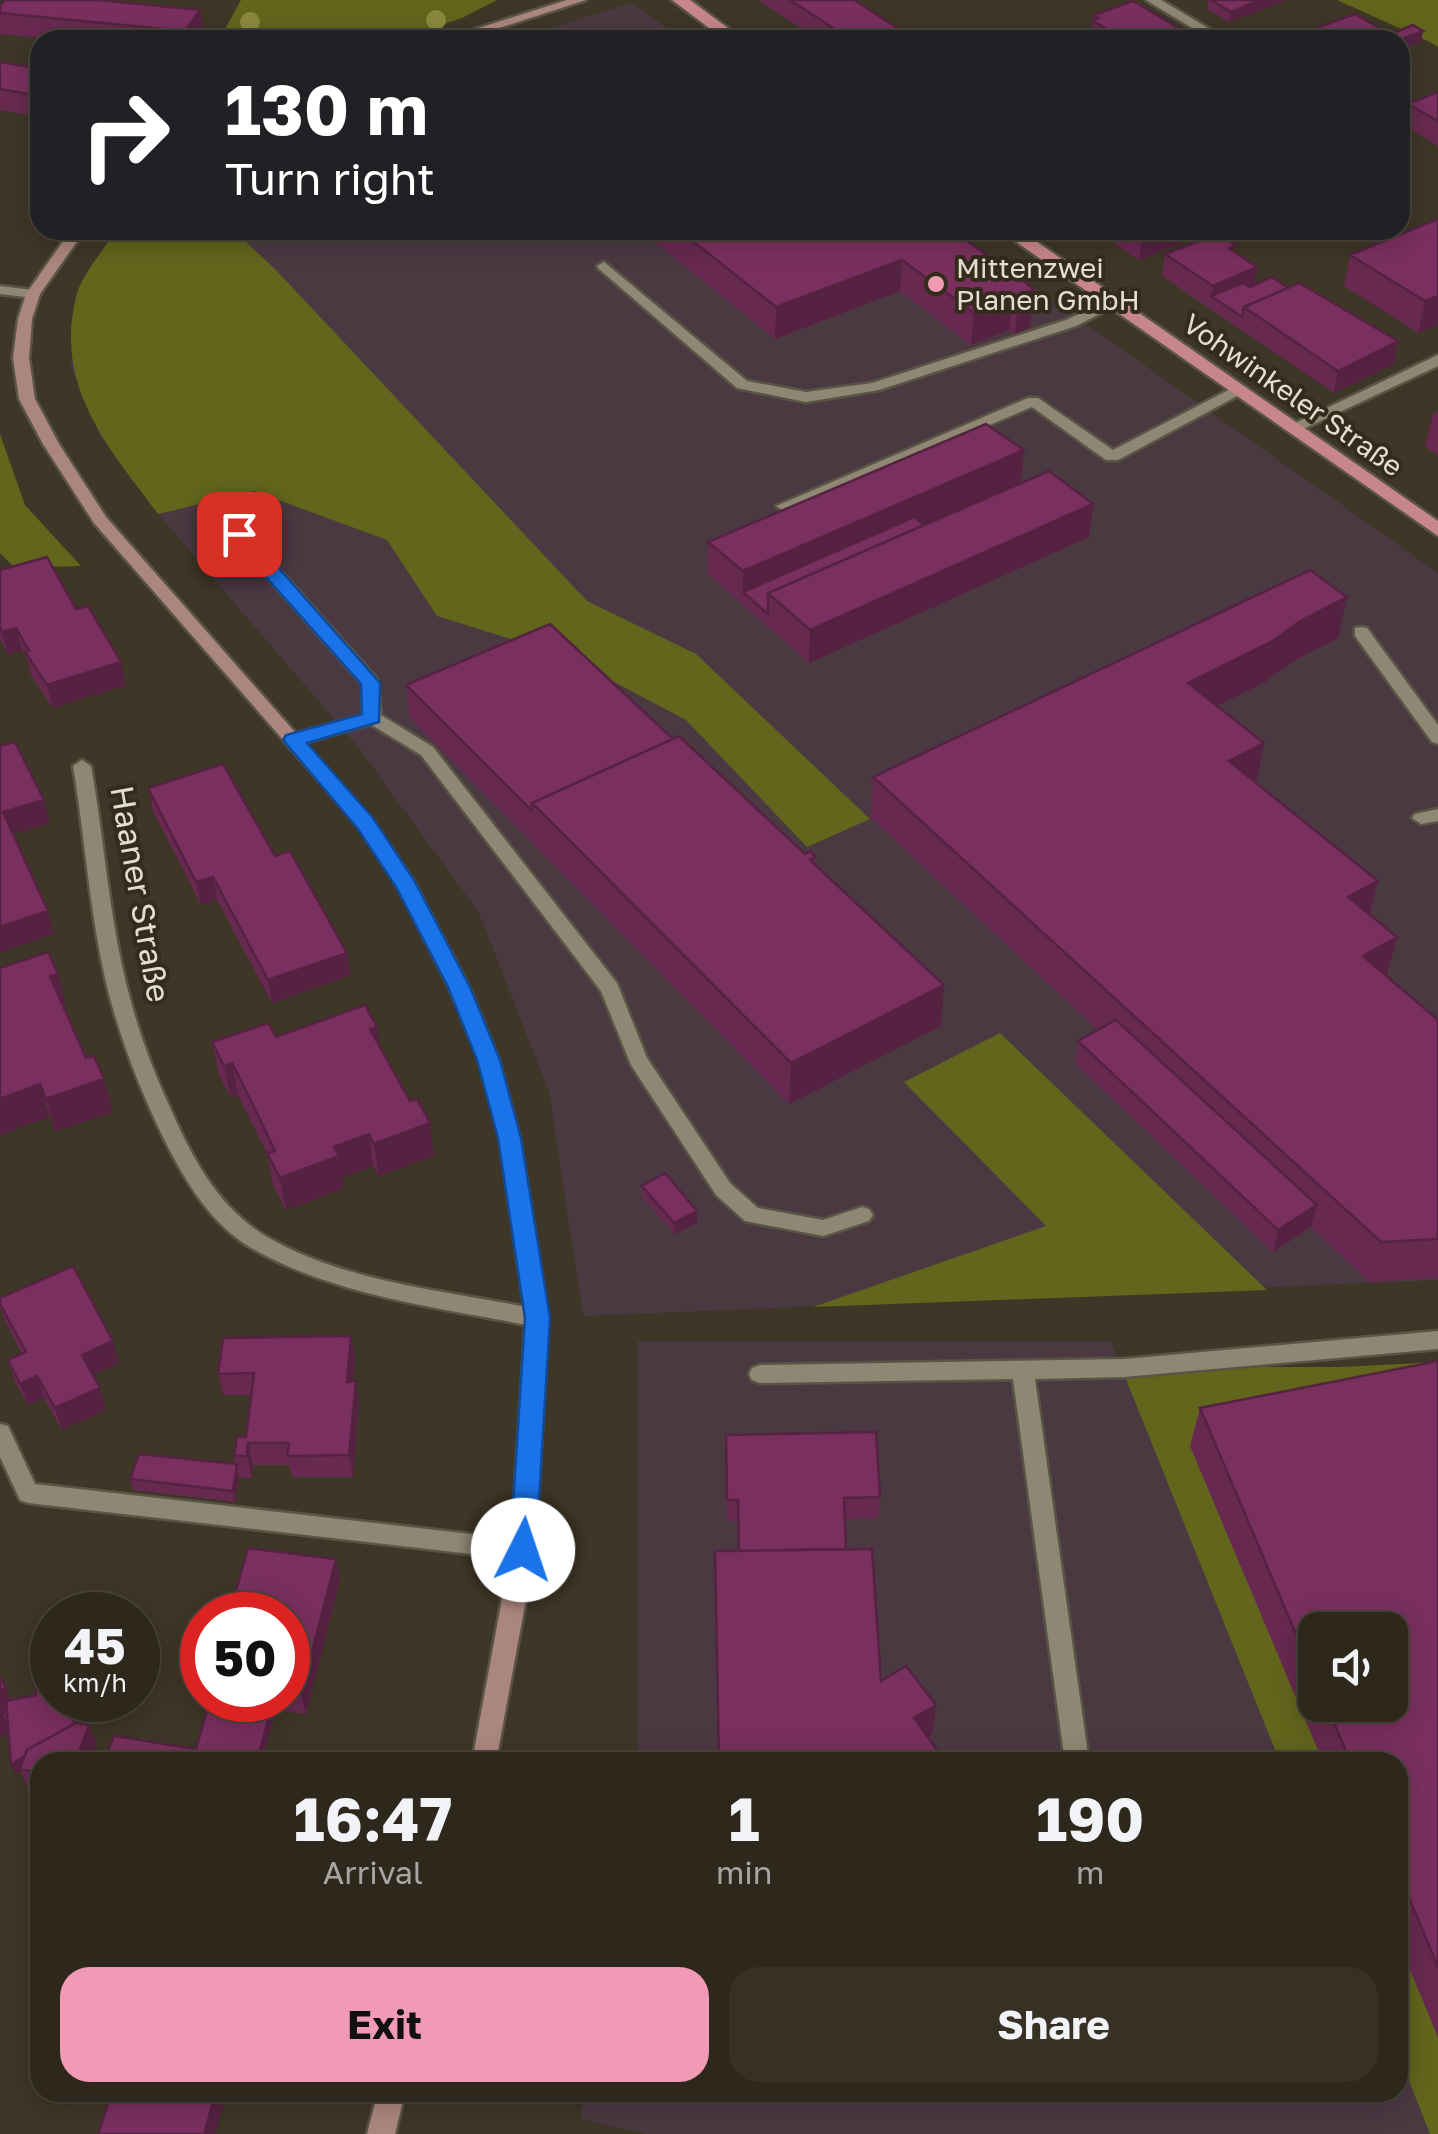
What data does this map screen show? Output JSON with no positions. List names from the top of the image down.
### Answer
{
  "streets": {
    "main road": ["Vohwinkeler Straße"],
    "street": ["Haaner Straße"]
  },
  "places": ["Mittenzwei Planen GmbH"],
  "page": {
    "turn": ["130 m", "Turn right"],
    "speed": "45 km/h",
    "limit": "50",
    "eta": [
      "16:47",
      "Arrival",
      "1",
      "min",
      "190",
      "m"
    ],
    "buttons": ["Exit", "Share"]
  }
}
